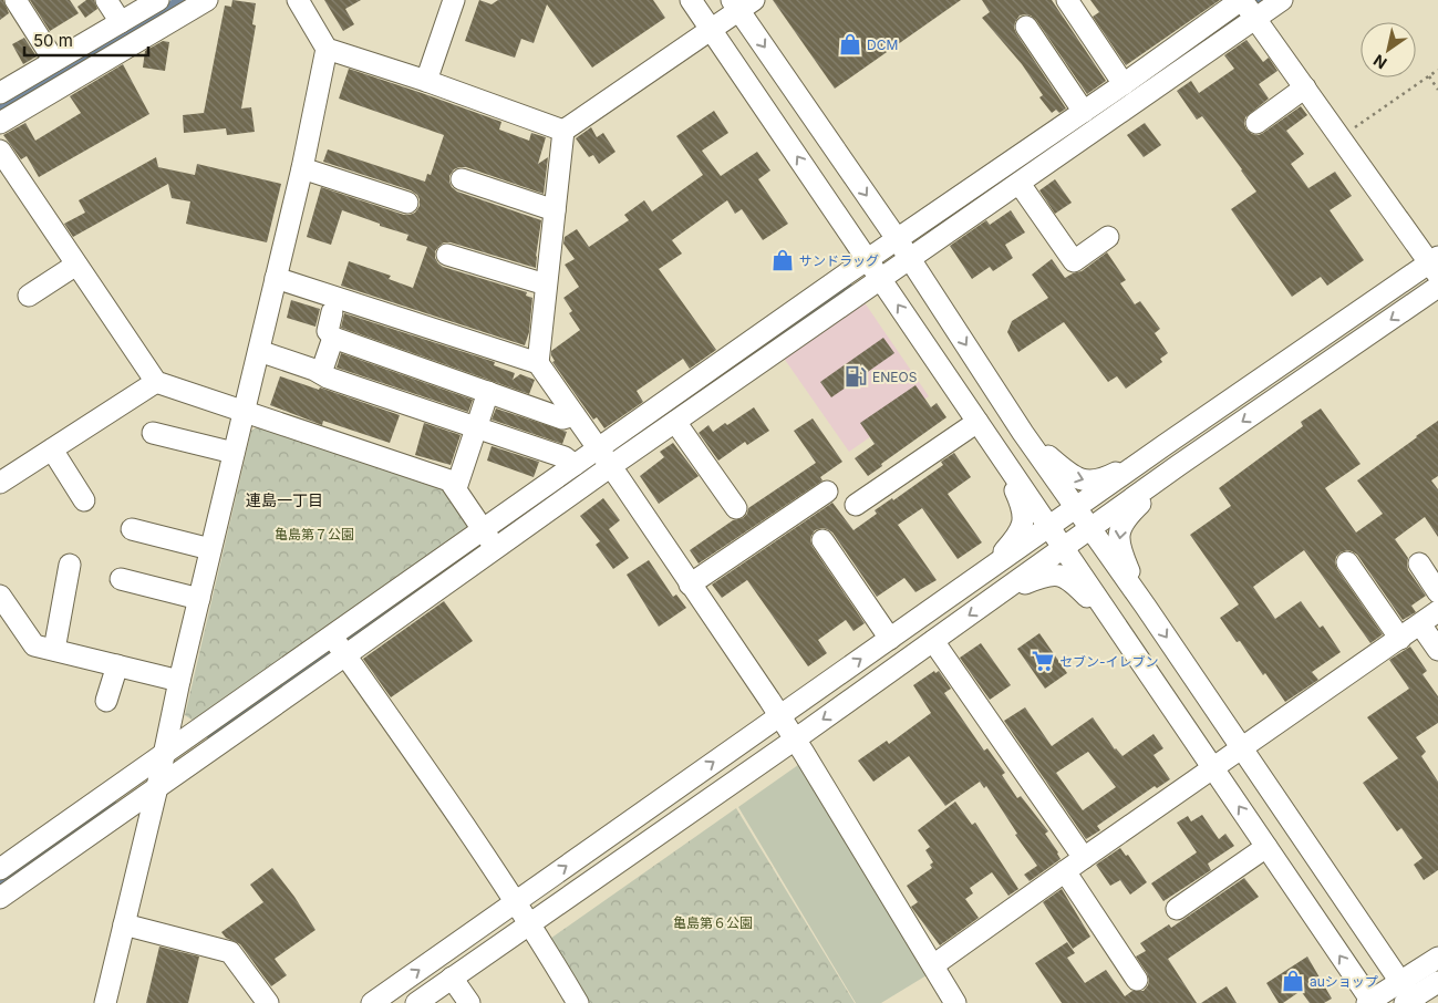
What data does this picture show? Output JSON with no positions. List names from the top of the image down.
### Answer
{
  "districts": ["連島一丁目"],
  "parks": ["亀島第７公園", "亀島第６公園"],
  "places": {
    "shop": ["DCM", "サンドラッグ", "auショップ"],
    "fuel station": ["ENEOS"],
    "supermarket": ["セブン-イレブン"]
  },
  "scale_bar": "50 m",
  "north": "bottom left"
}
